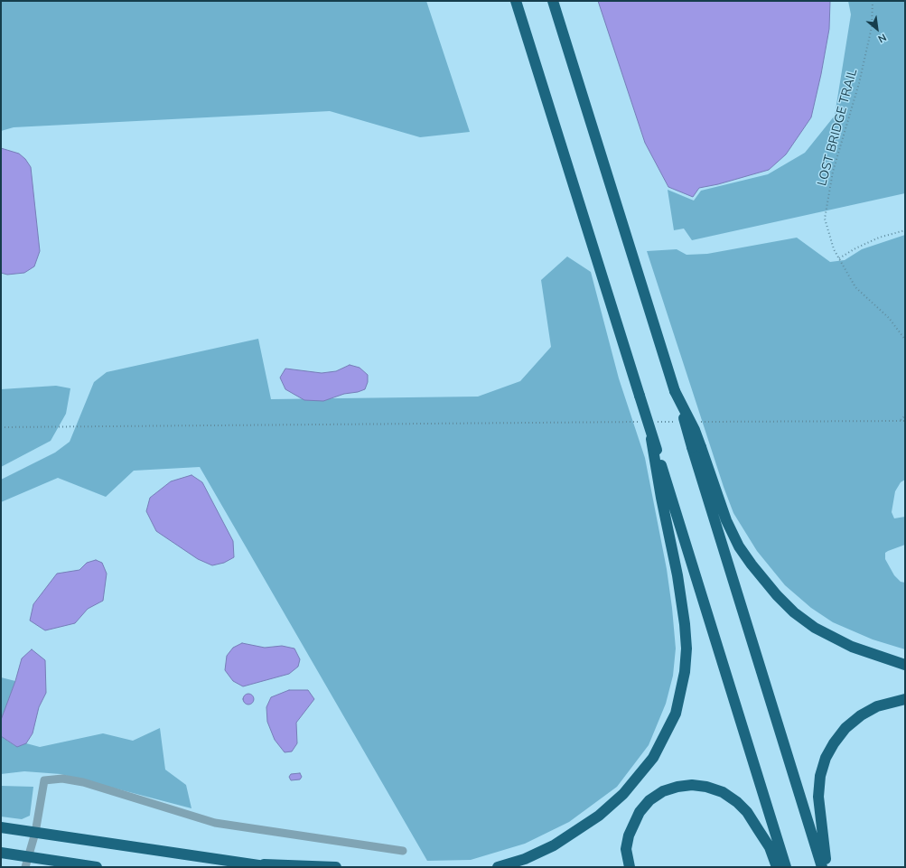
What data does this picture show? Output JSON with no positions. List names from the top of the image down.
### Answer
{
  "streets": {
    "path": ["LOST BRIDGE TRAIL"]
  },
  "north": "bottom right"
}
